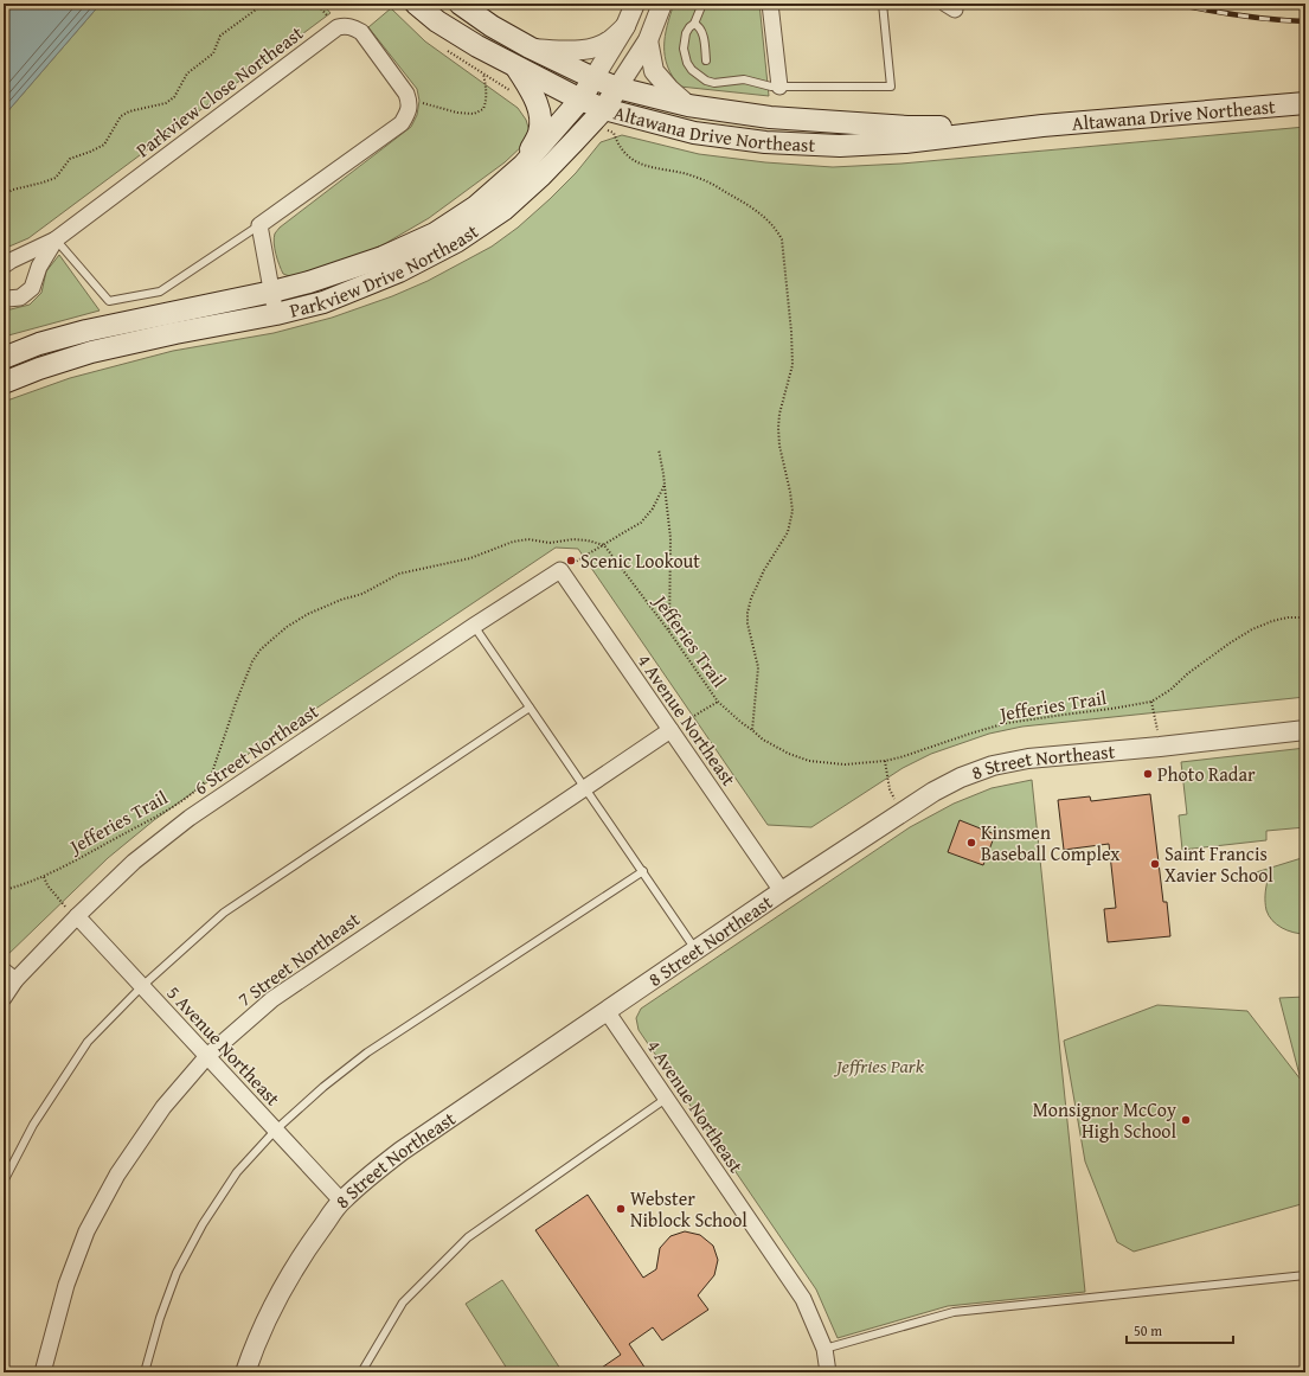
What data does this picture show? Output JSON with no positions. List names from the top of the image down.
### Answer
{
  "streets": {
    "main road": ["Altawana Drive Northeast", "Parkview Drive Northeast"],
    "street": [
      "Parkview Close Northeast",
      "4 Avenue Northeast",
      "6 Street Northeast",
      "8 Street Northeast",
      "7 Street Northeast",
      "5 Avenue Northeast"
    ],
    "path": ["Jefferies Trail"]
  },
  "crossings": [
    ["Altawana Drive Northeast", "Parkview Drive Northeast"],
    ["4 Avenue Northeast", "6 Street Northeast"],
    ["4 Avenue Northeast", "8 Street Northeast"],
    ["4 Avenue Northeast", "7 Street Northeast"],
    ["6 Street Northeast", "5 Avenue Northeast"],
    ["8 Street Northeast", "5 Avenue Northeast"],
    ["7 Street Northeast", "5 Avenue Northeast"]
  ],
  "parks": ["Jeffries Park"],
  "places": [
    "Scenic Lookout",
    "Photo Radar",
    "Kinsmen Baseball Complex",
    "Saint Francis Xavier School",
    "Monsignor McCoy High School",
    "Webster Niblock School"
  ],
  "scale_bar": "50 m"
}
